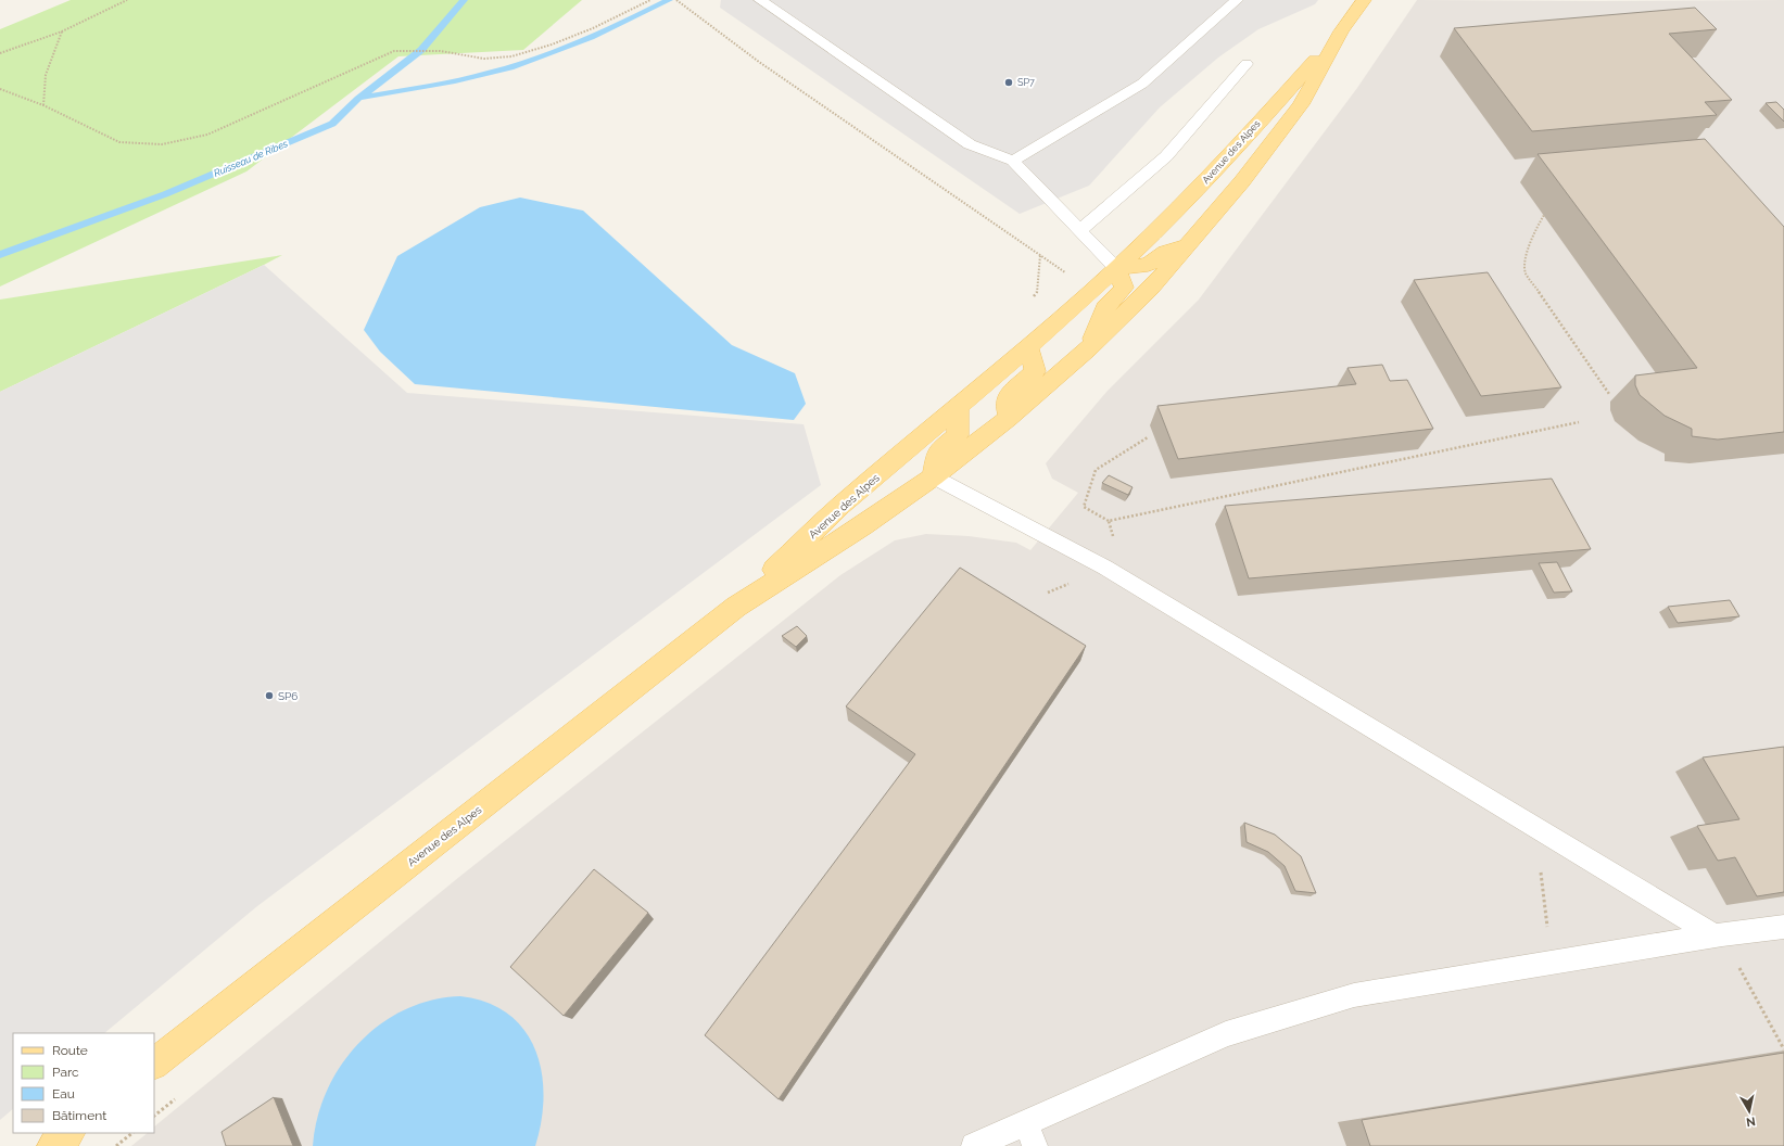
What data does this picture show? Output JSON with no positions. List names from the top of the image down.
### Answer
{
  "streets": {
    "main road": ["Avenue des Alpes"]
  },
  "water": ["Ruisseau de Ribes"],
  "places": ["SP7", "SP6"],
  "legend": [
    "Route",
    "Parc",
    "Eau",
    "Bâtiment"
  ],
  "north": "bottom"
}
